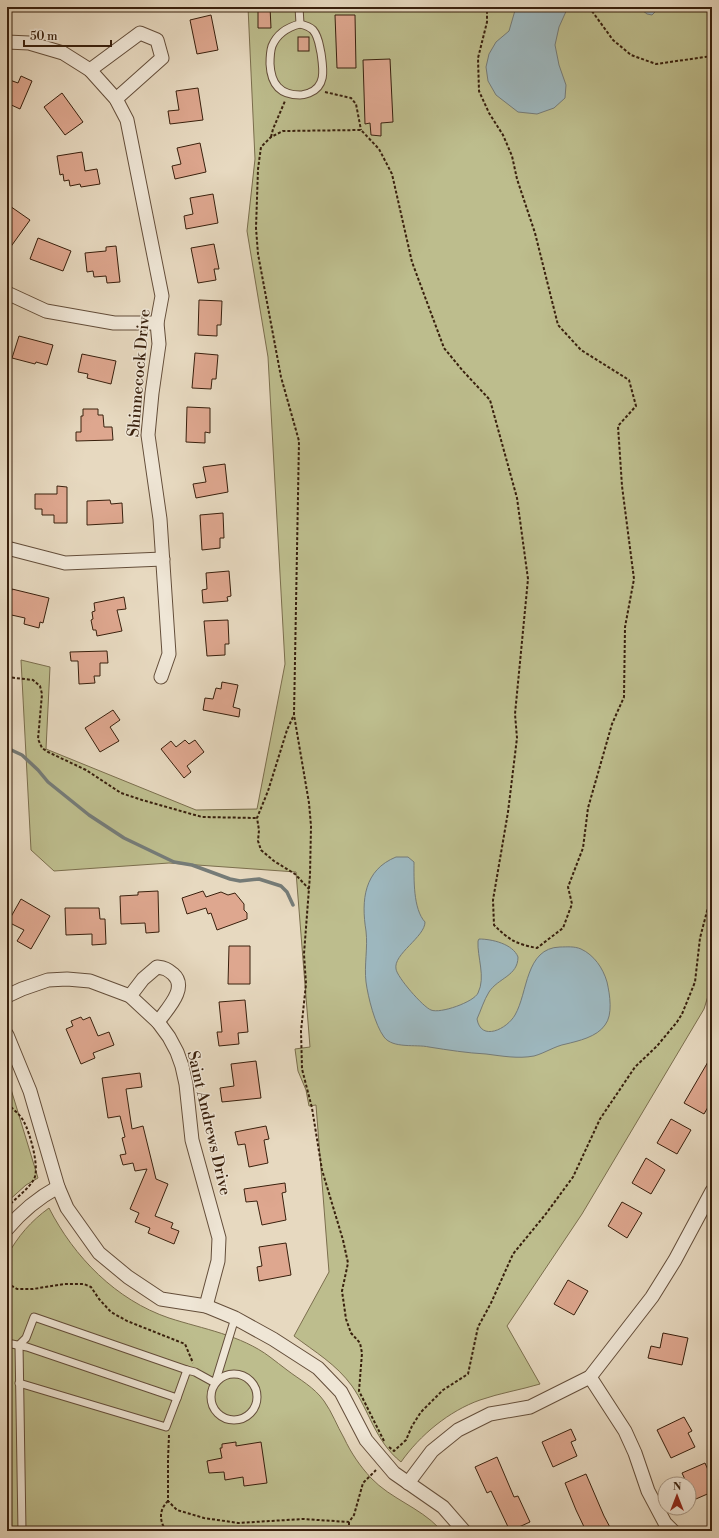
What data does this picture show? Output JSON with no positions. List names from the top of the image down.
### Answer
{
  "streets": {
    "street": ["Shinnecock Drive", "Saint Andrews Drive"]
  },
  "scale_bar": "50 m",
  "north": "top"
}
